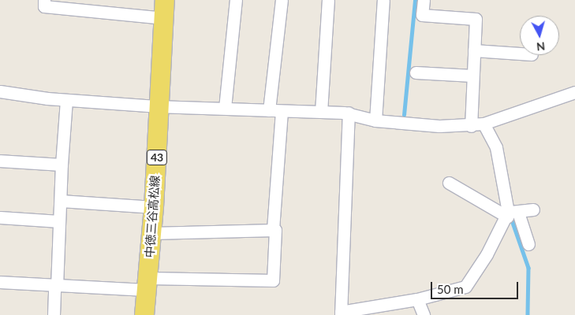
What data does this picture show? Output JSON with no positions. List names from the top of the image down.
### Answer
{
  "streets": {
    "main road": ["43", "中徳三谷高松線"]
  },
  "scale_bar": "50 m",
  "north": "bottom"
}
